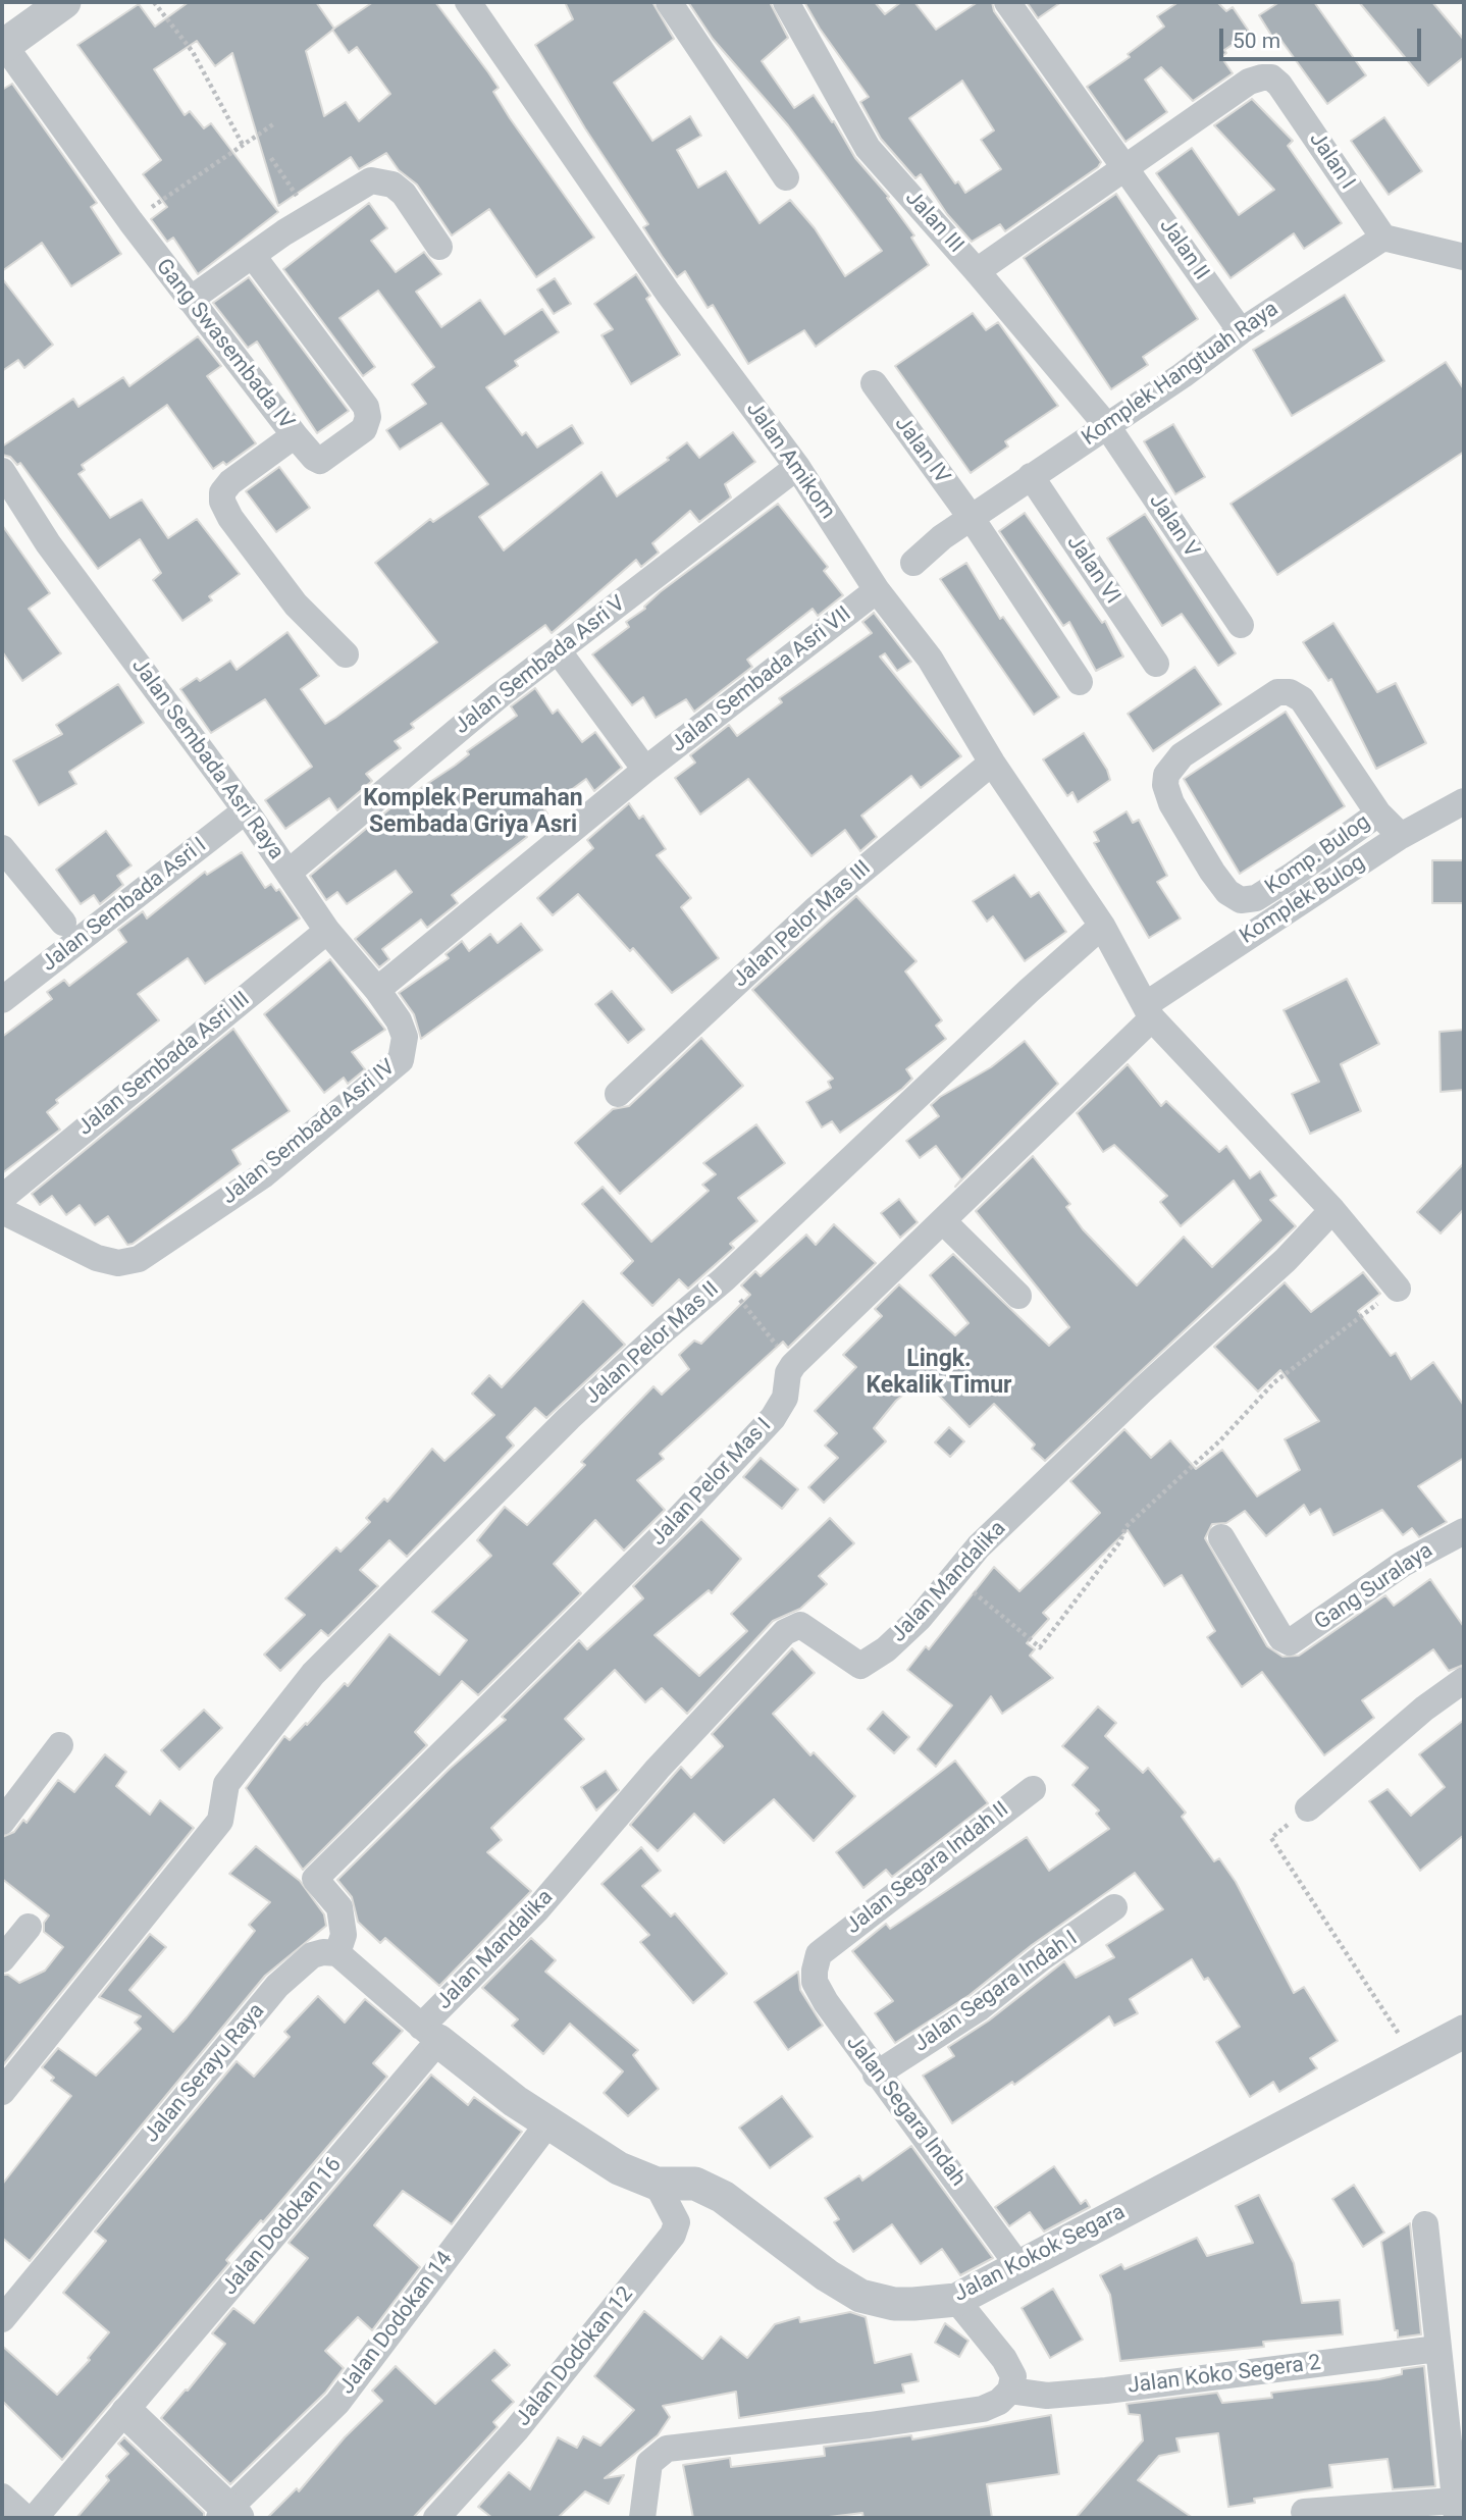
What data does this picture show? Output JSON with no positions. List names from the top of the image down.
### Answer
{
  "streets": {
    "street": [
      "Jalan I",
      "Jalan III",
      "Jalan II",
      "Gang Swasembada IV",
      "Komplek Hangtuah Raya",
      "Jalan IV",
      "Jalan Amikom",
      "Jalan V",
      "Jalan VI",
      "Jalan Sembada Asri V",
      "Jalan Sembada Asri VII",
      "Jalan Sembada Asri Raya",
      "Komp. Bulog",
      "Komplek Bulog",
      "Jalan Sembada Asri I",
      "Jalan Pelor Mas III",
      "Jalan Sembada Asri III",
      "Jalan Sembada Asri IV",
      "Jalan Pelor Mas II",
      "Jalan Pelor Mas I",
      "Jalan Mandalika",
      "Gang Suralaya",
      "Jalan Segara Indah II",
      "Jalan Segara Indah I",
      "Jalan Serayu Raya",
      "Jalan Segara Indah",
      "Jalan Dodokan 16",
      "Jalan Kokok Segara",
      "Jalan Dodokan 14",
      "Jalan Dodokan 12",
      "Jalan Koko Segera 2"
    ]
  },
  "crossings": [
    ["Jalan I", "Jalan II"],
    ["Jalan I", "Komplek Hangtuah Raya"],
    ["Jalan III", "Komplek Hangtuah Raya"],
    ["Jalan III", "Jalan V"],
    ["Jalan II", "Komplek Hangtuah Raya"],
    ["Komplek Hangtuah Raya", "Jalan IV"],
    ["Komplek Hangtuah Raya", "Jalan V"],
    ["Komplek Hangtuah Raya", "Jalan VI"],
    ["Jalan Amikom", "Jalan Sembada Asri V"],
    ["Jalan Amikom", "Jalan Sembada Asri VII"],
    ["Jalan Amikom", "Komplek Bulog"],
    ["Jalan Amikom", "Jalan Pelor Mas III"],
    ["Jalan Amikom", "Jalan Pelor Mas II"],
    ["Jalan Amikom", "Jalan Mandalika"],
    ["Jalan Sembada Asri V", "Jalan Sembada Asri Raya"],
    ["Jalan Sembada Asri VII", "Jalan Sembada Asri Raya"],
    ["Jalan Sembada Asri Raya", "Jalan Sembada Asri I"],
    ["Jalan Sembada Asri Raya", "Jalan Sembada Asri III"],
    ["Jalan Sembada Asri Raya", "Jalan Sembada Asri IV"],
    ["Komp. Bulog", "Komplek Bulog"],
    ["Jalan Pelor Mas I", "Jalan Serayu Raya"],
    ["Jalan Mandalika", "Jalan Dodokan 16"],
    ["Jalan Mandalika", "Jalan Kokok Segara"],
    ["Jalan Segara Indah II", "Jalan Segara Indah"],
    ["Jalan Segara Indah I", "Jalan Segara Indah"],
    ["Jalan Segara Indah", "Jalan Kokok Segara"],
    ["Jalan Dodokan 16", "Jalan Kokok Segara"],
    ["Jalan Kokok Segara", "Jalan Dodokan 14"],
    ["Jalan Kokok Segara", "Jalan Dodokan 12"]
  ],
  "districts": ["Komplek Perumahan Sembada Griya Asri", "Lingk. Kekalik Timur"],
  "scale_bar": "50 m"
}
